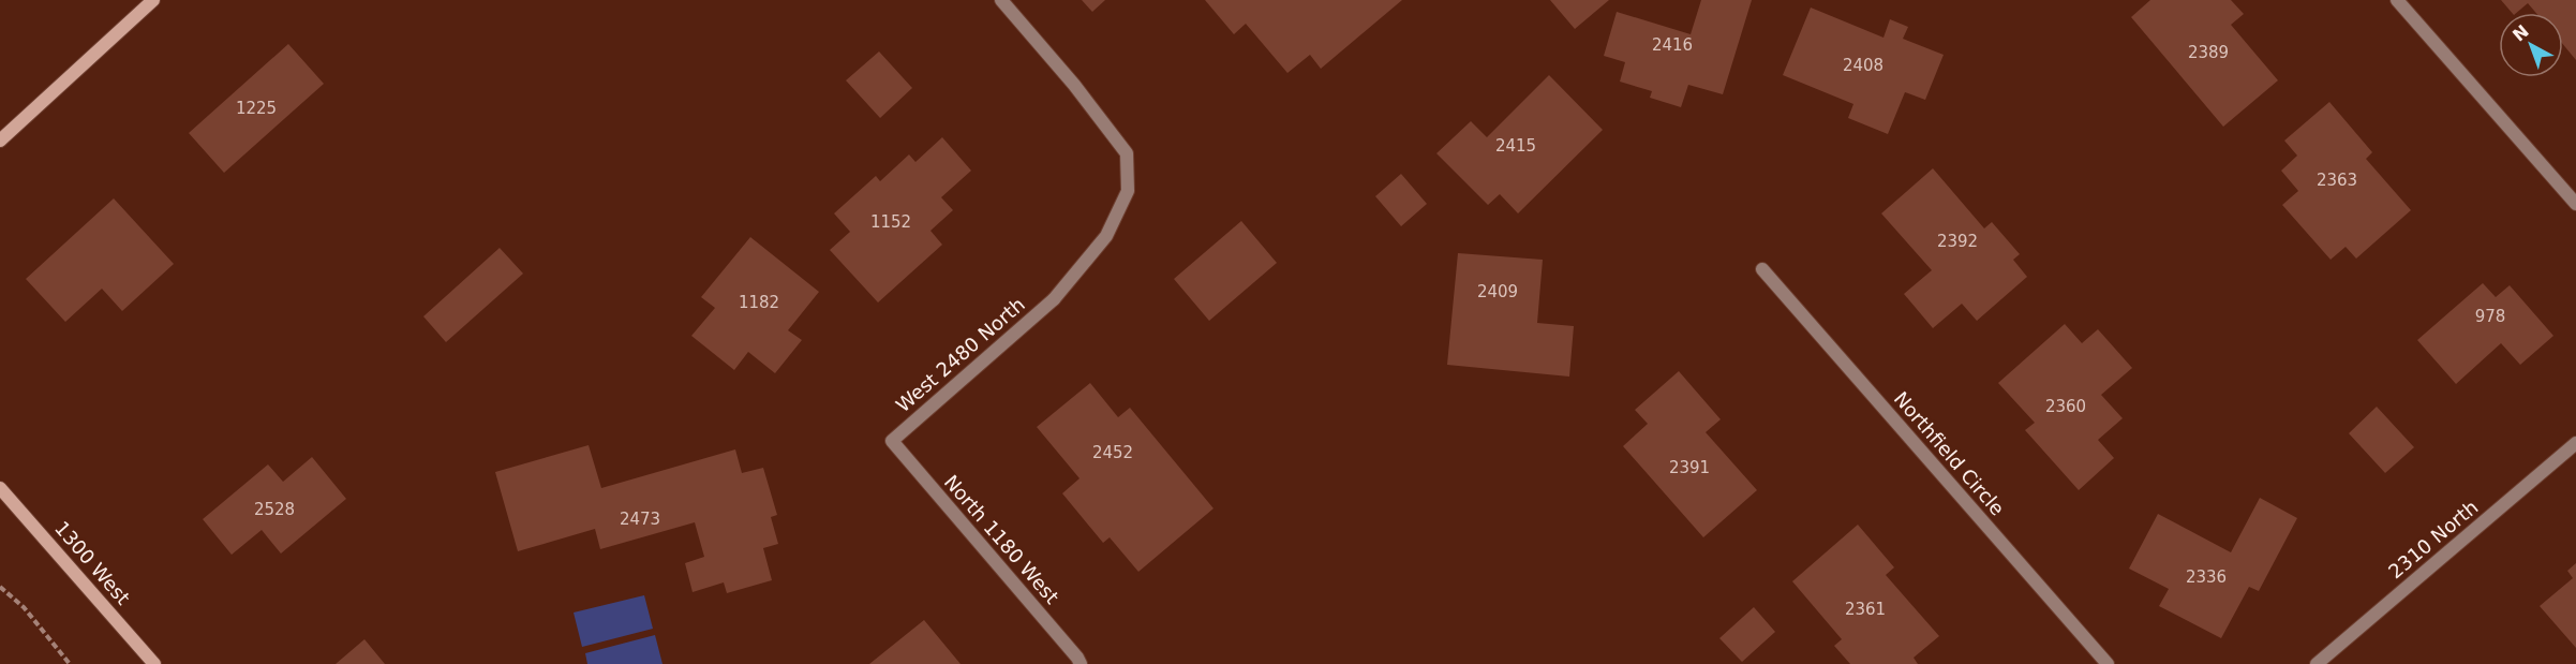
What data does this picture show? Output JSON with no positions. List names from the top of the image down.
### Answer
{
  "streets": {
    "street": [
      "West 2480 North",
      "Northfield Circle",
      "North 1180 West",
      "2310 North",
      "1300 West"
    ]
  },
  "crossings": [
    ["West 2480 North", "North 1180 West"]
  ],
  "house_numbers": [
    "2416",
    "2389",
    "2408",
    "1225",
    "2415",
    "2363",
    "1152",
    "2392",
    "2409",
    "1182",
    "978",
    "2360",
    "2452",
    "2391",
    "2528",
    "2473",
    "2336",
    "2361"
  ],
  "north": "top left"
}
